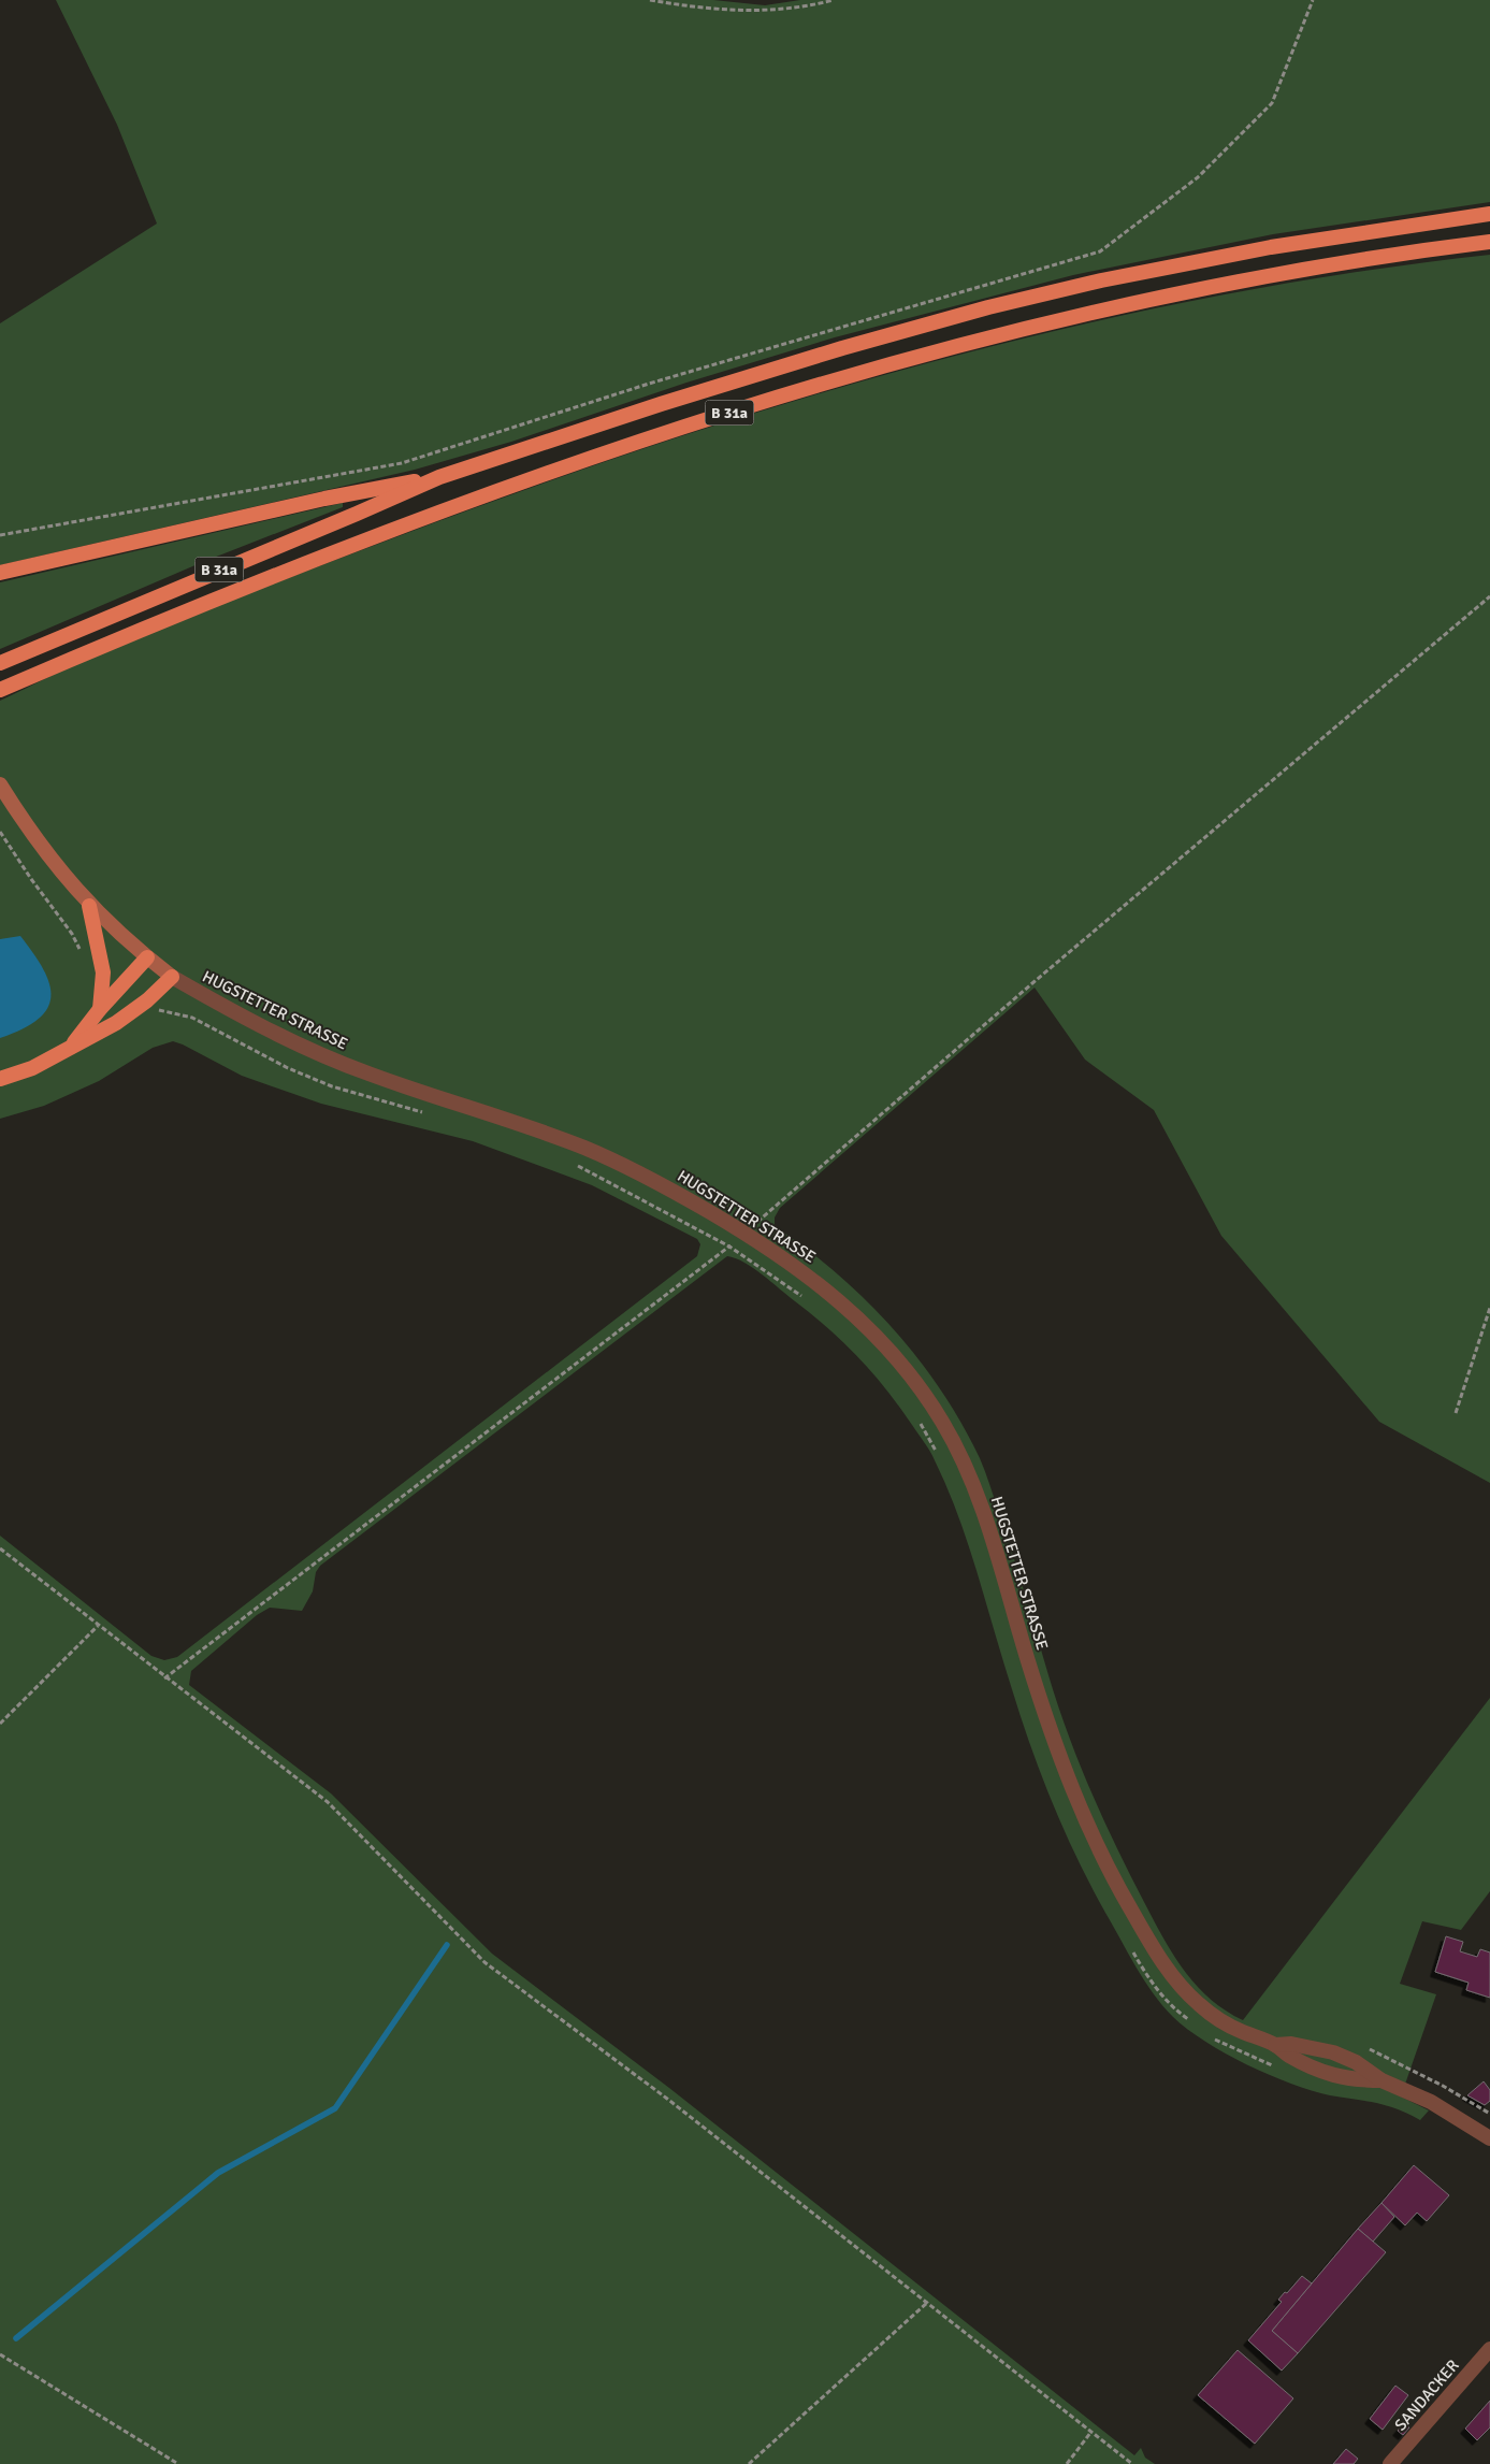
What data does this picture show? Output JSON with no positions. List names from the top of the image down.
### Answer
{
  "streets": {
    "highway": ["B 31a"],
    "main road": ["HUGSTETTER STRASSE"],
    "street": ["SANDACKER"]
  }
}
